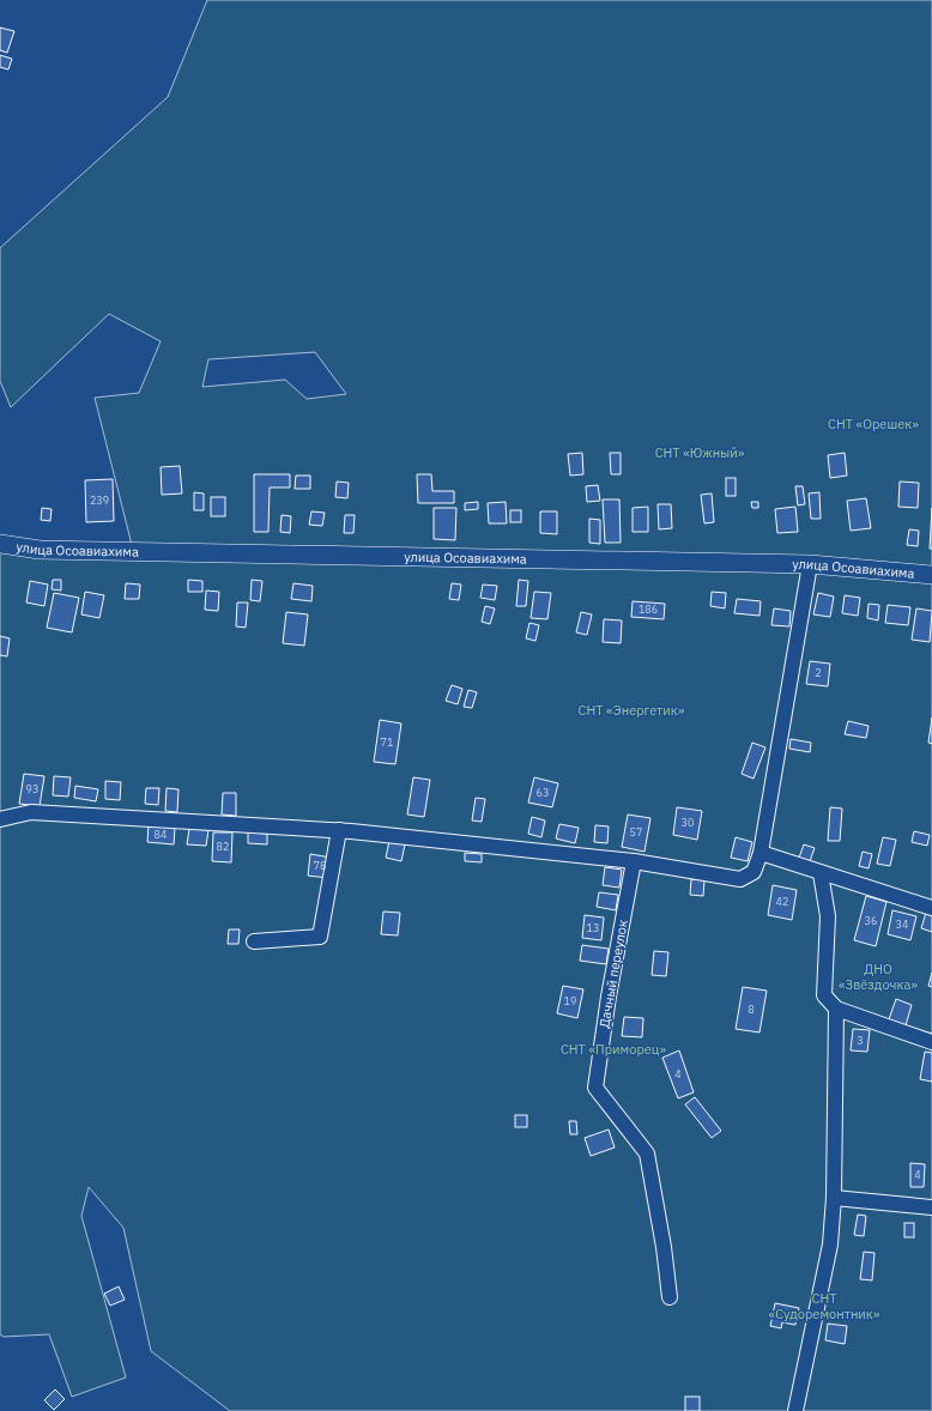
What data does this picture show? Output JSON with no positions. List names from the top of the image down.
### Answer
{
  "streets": {
    "street": ["улица Осоавиахима", "Дачный переулок"]
  },
  "parks": [
    "СНТ «Орешек»",
    "СНТ «Южный»",
    "СНТ «Энергетик»",
    "ДНО «Звёздочка»",
    "СНТ «Приморец»",
    "СНТ «Судоремонтник»"
  ],
  "house_numbers": [
    "239",
    "186",
    "2",
    "71",
    "93",
    "63",
    "30",
    "57",
    "84",
    "82",
    "78",
    "42",
    "36",
    "34",
    "13",
    "19",
    "8",
    "3",
    "4",
    "4"
  ]
}
